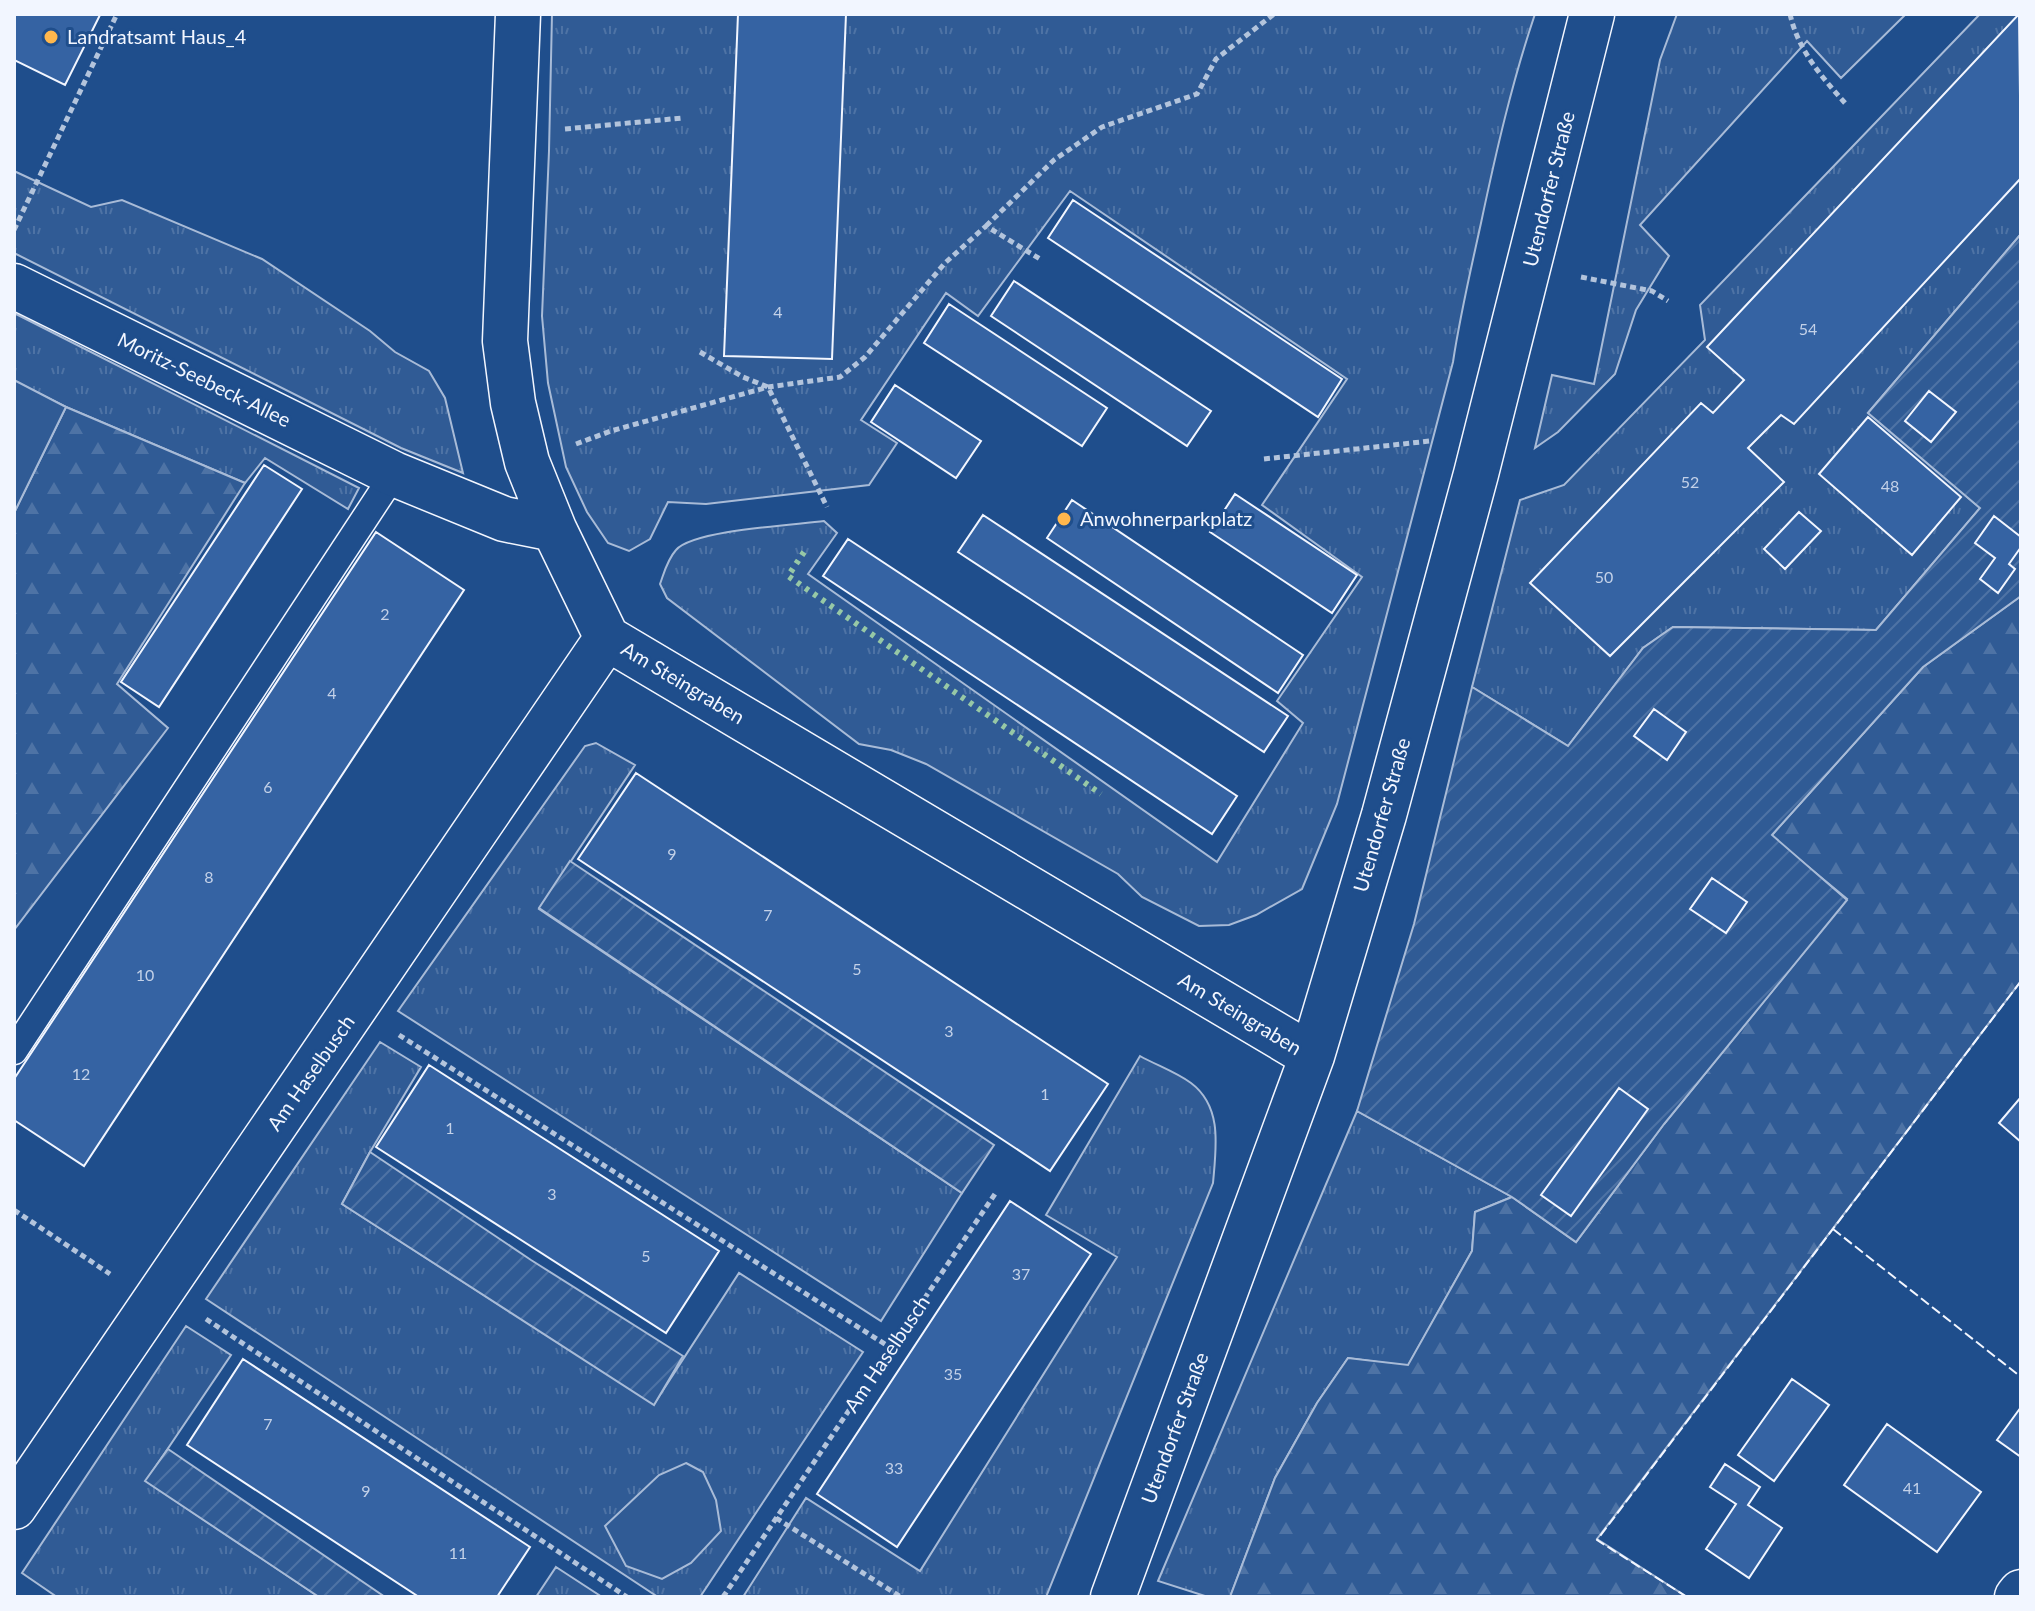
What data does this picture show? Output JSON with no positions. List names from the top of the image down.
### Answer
{
  "streets": {
    "street": [
      "Utendorfer Straße",
      "Moritz-Seebeck-Allee",
      "Am Steingraben",
      "Am Haselbusch"
    ]
  },
  "crossings": [
    ["Utendorfer Straße", "Am Steingraben"],
    ["Moritz-Seebeck-Allee", "Am Steingraben"],
    ["Am Steingraben", "Am Haselbusch"]
  ],
  "places": ["Landratsamt Haus_4", "Anwohnerparkplatz"],
  "house_numbers": [
    "4",
    "54",
    "52",
    "48",
    "50",
    "2",
    "4",
    "6",
    "9",
    "8",
    "7",
    "5",
    "10",
    "3",
    "12",
    "1",
    "1",
    "3",
    "5",
    "37",
    "35",
    "7",
    "33",
    "41",
    "9",
    "11"
  ]
}
